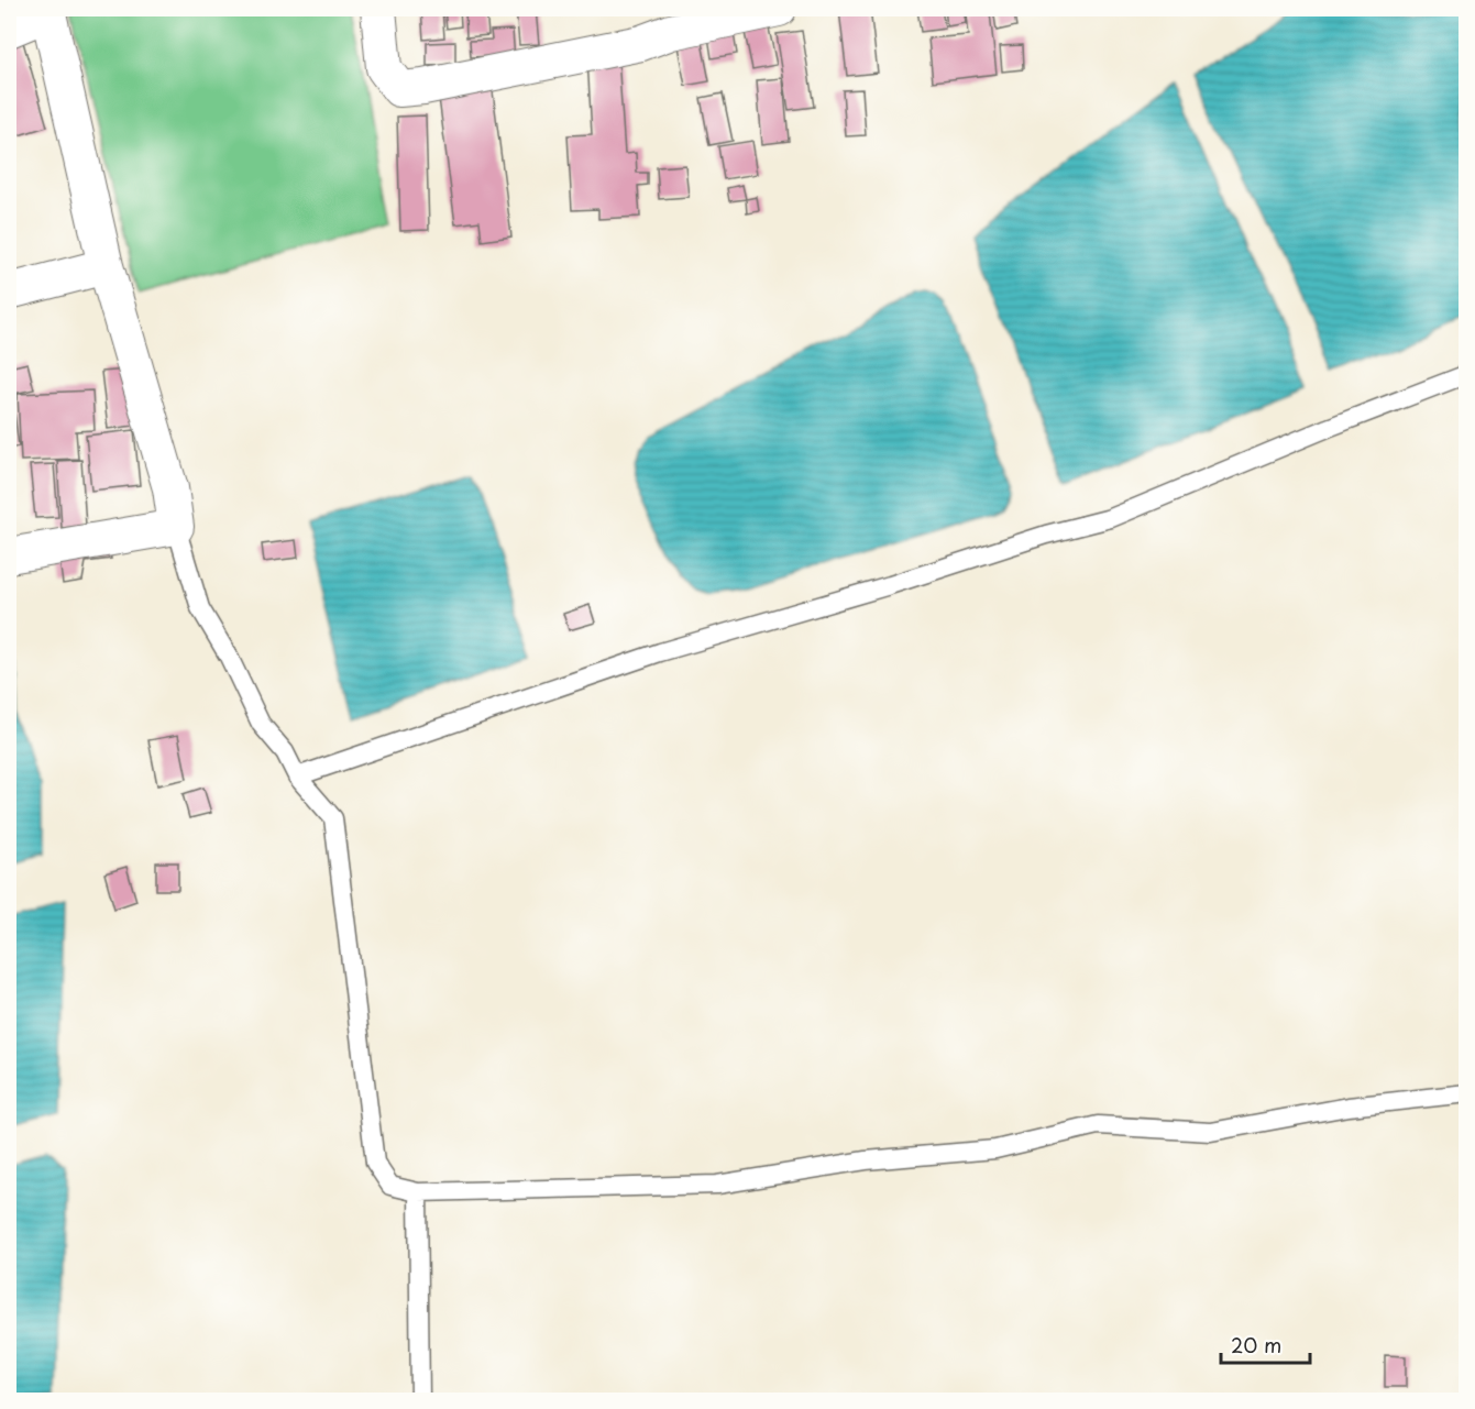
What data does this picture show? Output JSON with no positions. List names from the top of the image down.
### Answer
{
  "scale_bar": "20 m"
}
